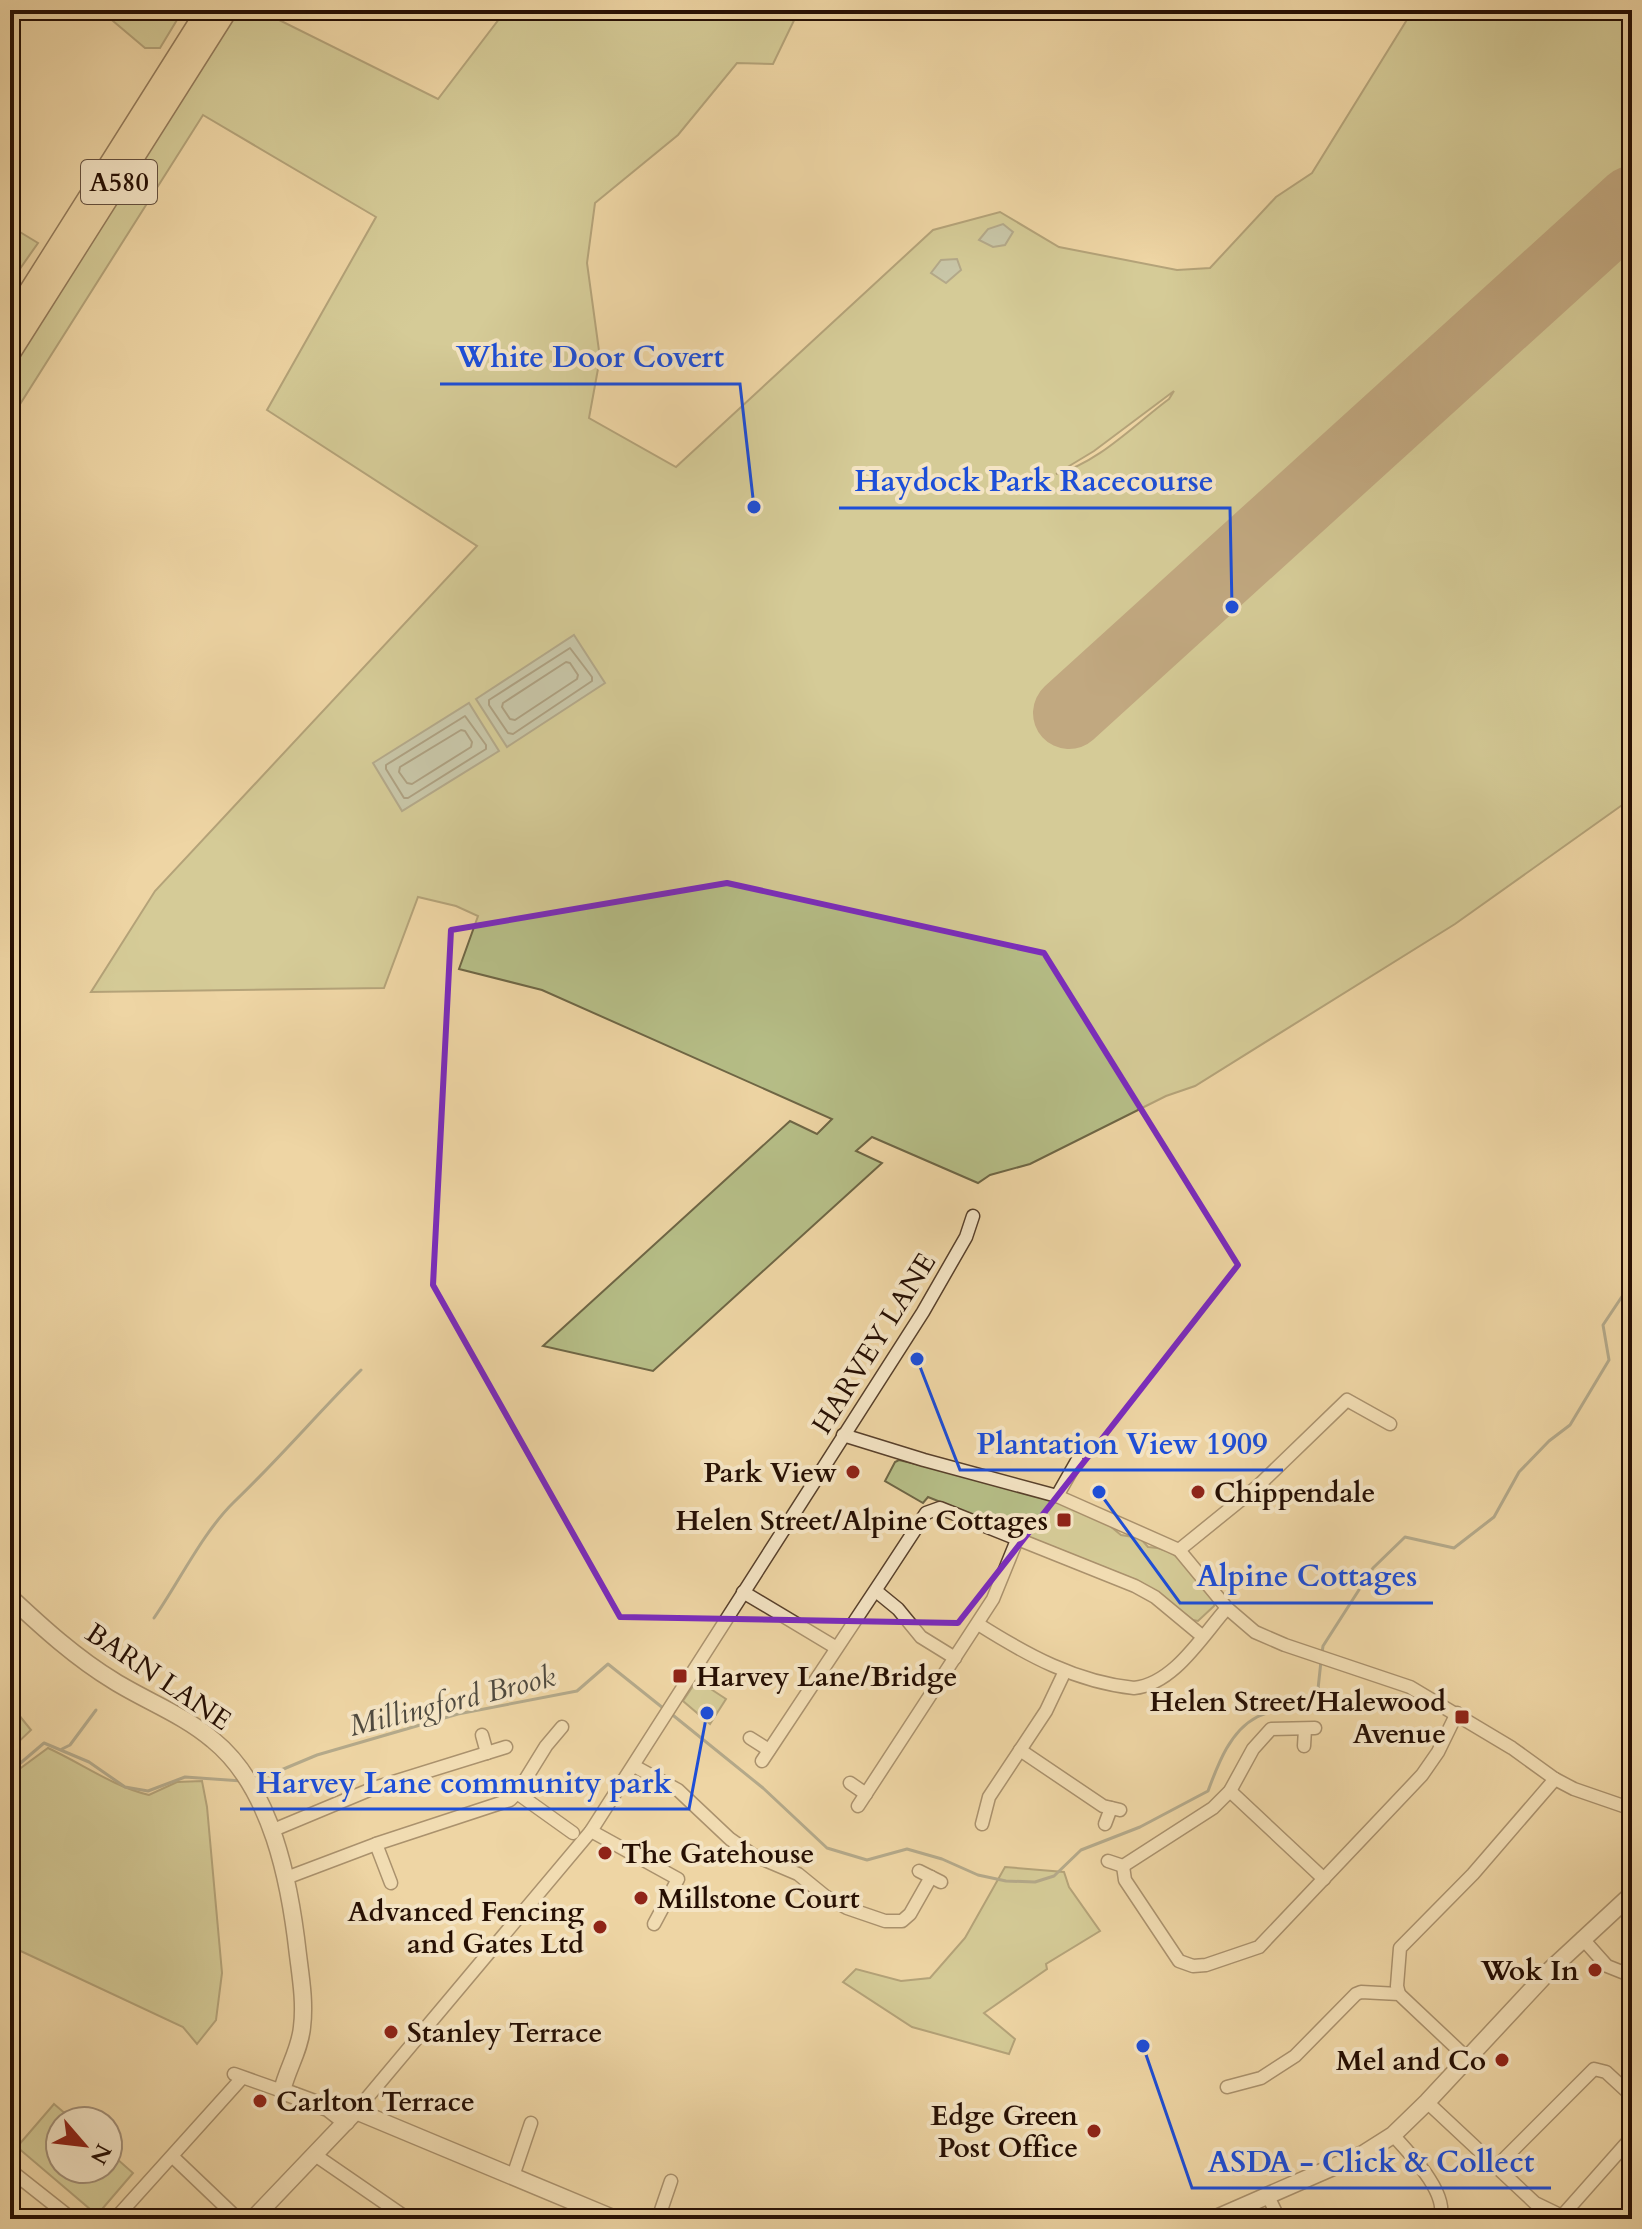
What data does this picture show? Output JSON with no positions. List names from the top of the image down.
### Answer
{
  "streets": {
    "highway": ["A580"],
    "street": ["HARVEY LANE", "BARN LANE"]
  },
  "water": ["Millingford Brook"],
  "places": {
    "other": [
      "White Door Covert",
      "Haydock Park Racecourse",
      "Plantation View 1909",
      "Park View",
      "Alpine Cottages",
      "Chippendale",
      "Harvey Lane community park",
      "The Gatehouse",
      "Millstone Court",
      "Advanced Fencing and Gates Ltd",
      "Wok In",
      "Stanley Terrace",
      "ASDA - Click & Collect",
      "Mel and Co",
      "Carlton Terrace",
      "Edge Green Post Office"
    ],
    "transit": ["Helen Street/Alpine Cottages", "Harvey Lane/Bridge", "Helen Street/Halewood Avenue"]
  },
  "north": "bottom right"
}
